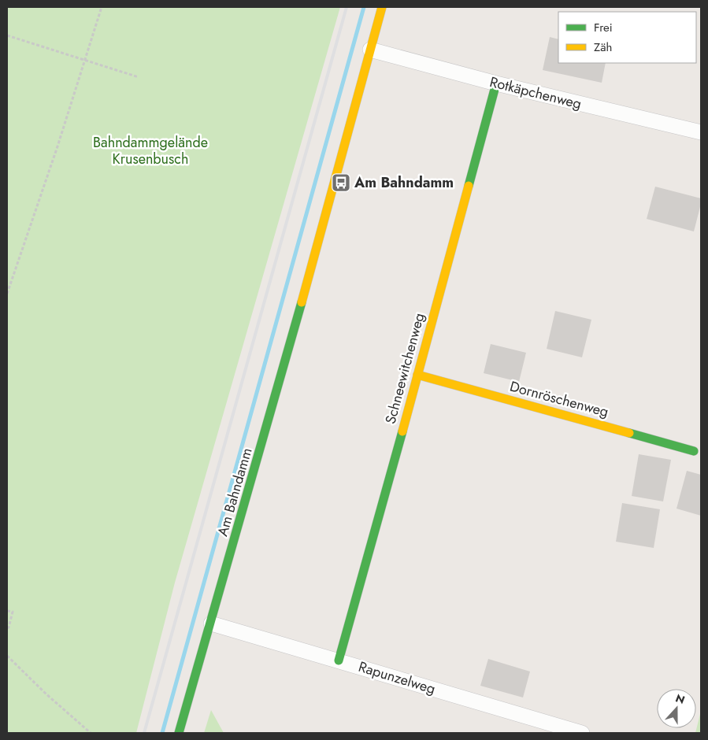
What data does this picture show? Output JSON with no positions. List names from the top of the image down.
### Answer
{
  "streets": {
    "street": [
      "Rotkäpchenweg",
      "Schneewitchenweg",
      "Dornröschenweg",
      "Am Bahndamm",
      "Rapunzelweg"
    ]
  },
  "crossings": [
    ["Rotkäpchenweg", "Schneewitchenweg"],
    ["Rotkäpchenweg", "Am Bahndamm"],
    ["Schneewitchenweg", "Dornröschenweg"],
    ["Schneewitchenweg", "Rapunzelweg"],
    ["Am Bahndamm", "Rapunzelweg"]
  ],
  "parks": ["Bahndammgelände Krusenbusch"],
  "places": {
    "bus stop": ["Am Bahndamm"]
  },
  "legend": ["Frei", "Zäh"],
  "north": "top"
}
